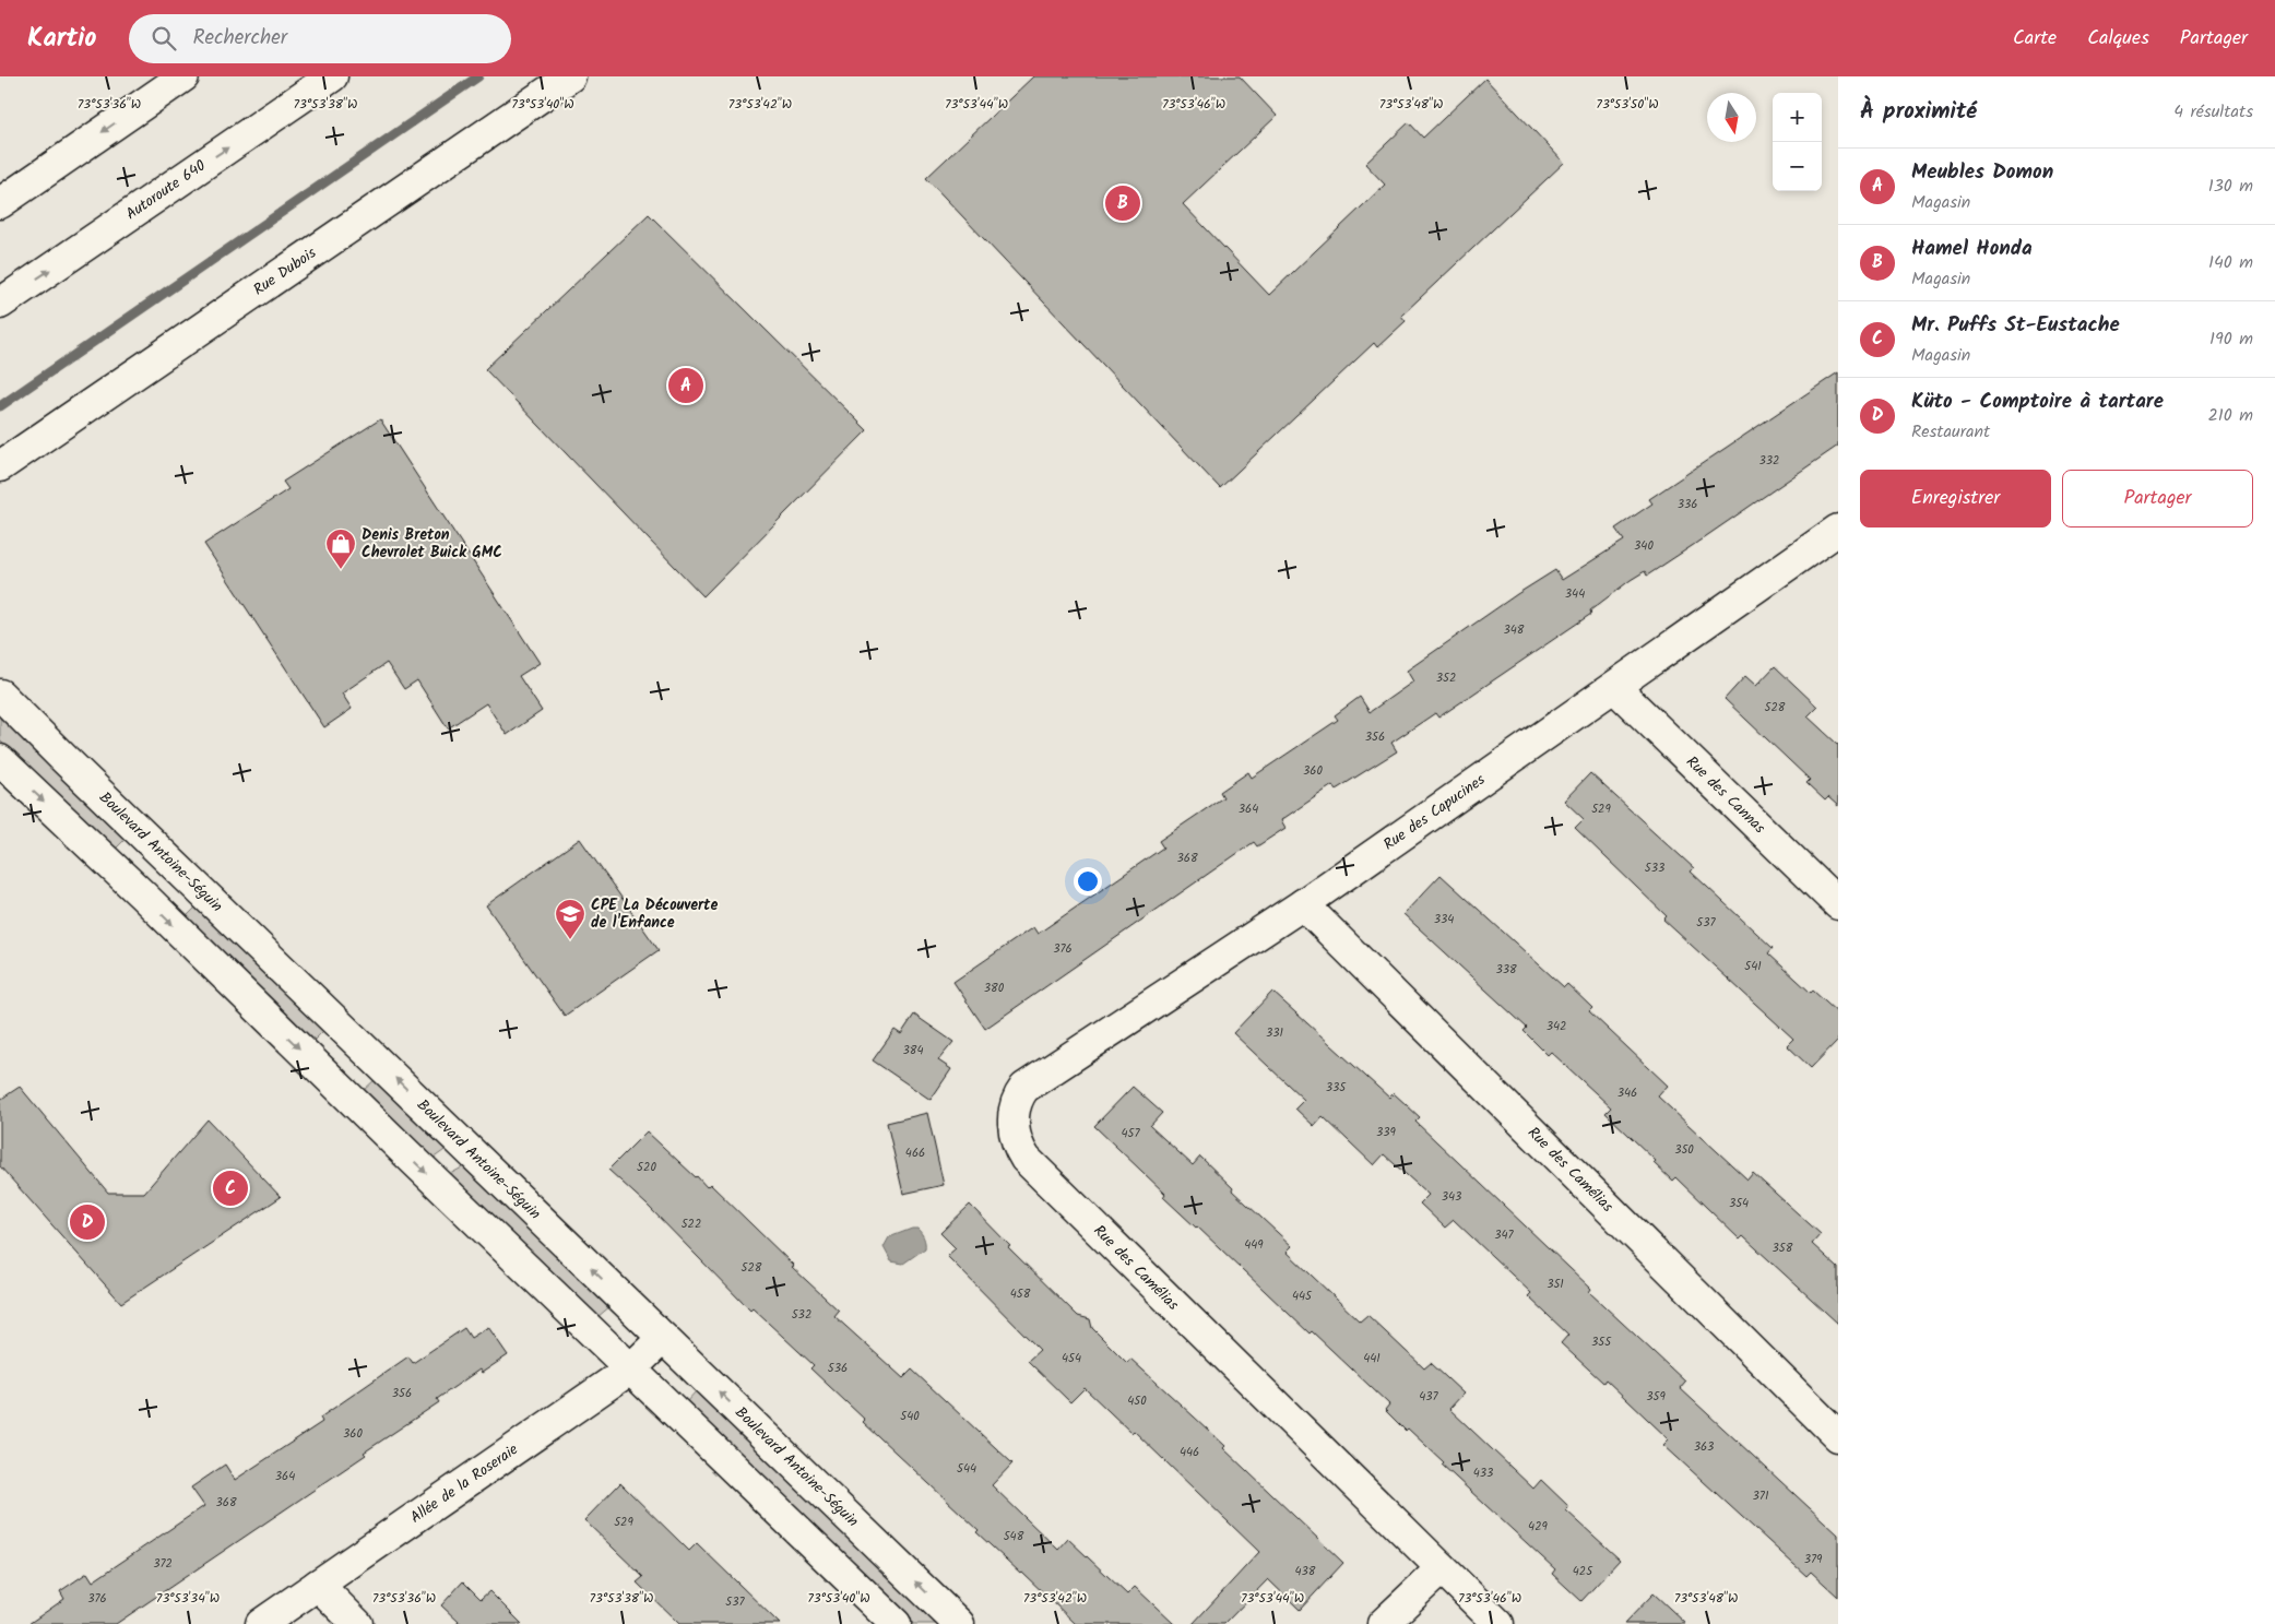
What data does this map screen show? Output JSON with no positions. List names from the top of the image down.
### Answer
{
  "streets": {
    "main road": [
      "Autoroute 640",
      "Rue Dubois",
      "Rue des Cannas",
      "Rue des Capucines",
      "Boulevard Antoine-Séguin",
      "Rue des Camélias",
      "Allée de la Roseraie"
    ]
  },
  "crossings": [
    ["Rue des Cannas", "Rue des Capucines"],
    ["Rue des Capucines", "Rue des Camélias"],
    ["Boulevard Antoine-Séguin", "Allée de la Roseraie"]
  ],
  "places": {
    "shop": ["Denis Breton Chevrolet Buick GMC"],
    "school or university": ["CPE La Découverte de l'Enfance"]
  },
  "house_numbers": [
    "332",
    "336",
    "340",
    "344",
    "348",
    "352",
    "528",
    "356",
    "360",
    "364",
    "529",
    "368",
    "533",
    "334",
    "537",
    "376",
    "541",
    "338",
    "380",
    "342",
    "331",
    "384",
    "335",
    "346",
    "339",
    "457",
    "350",
    "466",
    "520",
    "343",
    "354",
    "522",
    "347",
    "449",
    "358",
    "528",
    "351",
    "458",
    "445",
    "532",
    "355",
    "454",
    "441",
    "536",
    "356",
    "437",
    "359",
    "450",
    "540",
    "360",
    "363",
    "446",
    "544",
    "433",
    "364",
    "371",
    "368",
    "529",
    "429",
    "548",
    "379",
    "372",
    "438",
    "425",
    "376",
    "537"
  ],
  "north": "bottom",
  "page": {
    "header": "Kartio",
    "search": "Rechercher",
    "nav": ["Carte", "Calques", "Partager"],
    "heading": ["À proximité", "4 résultats"],
    "map_buttons": ["+", "−"],
    "list": [
      {
        "mark": "A",
        "name": "Meubles Domon",
        "note": "Magasin",
        "value": "130 m"
      },
      {
        "mark": "B",
        "name": "Hamel Honda",
        "note": "Magasin",
        "value": "140 m"
      },
      {
        "mark": "C",
        "name": "Mr. Puffs St-Eustache",
        "note": "Magasin",
        "value": "190 m"
      },
      {
        "mark": "D",
        "name": "Küto - Comptoire à tartare",
        "note": "Restaurant",
        "value": "210 m"
      }
    ],
    "pins": [
      "B",
      "A",
      "C",
      "D"
    ],
    "buttons": ["Enregistrer", "Partager"]
  },
  "coordinates": [
    "73°53'36\"W",
    "73°53'38\"W",
    "73°53'40\"W",
    "73°53'42\"W",
    "73°53'44\"W",
    "73°53'46\"W",
    "73°53'48\"W",
    "73°53'50\"W",
    "73°53'34\"W"
  ]
}
